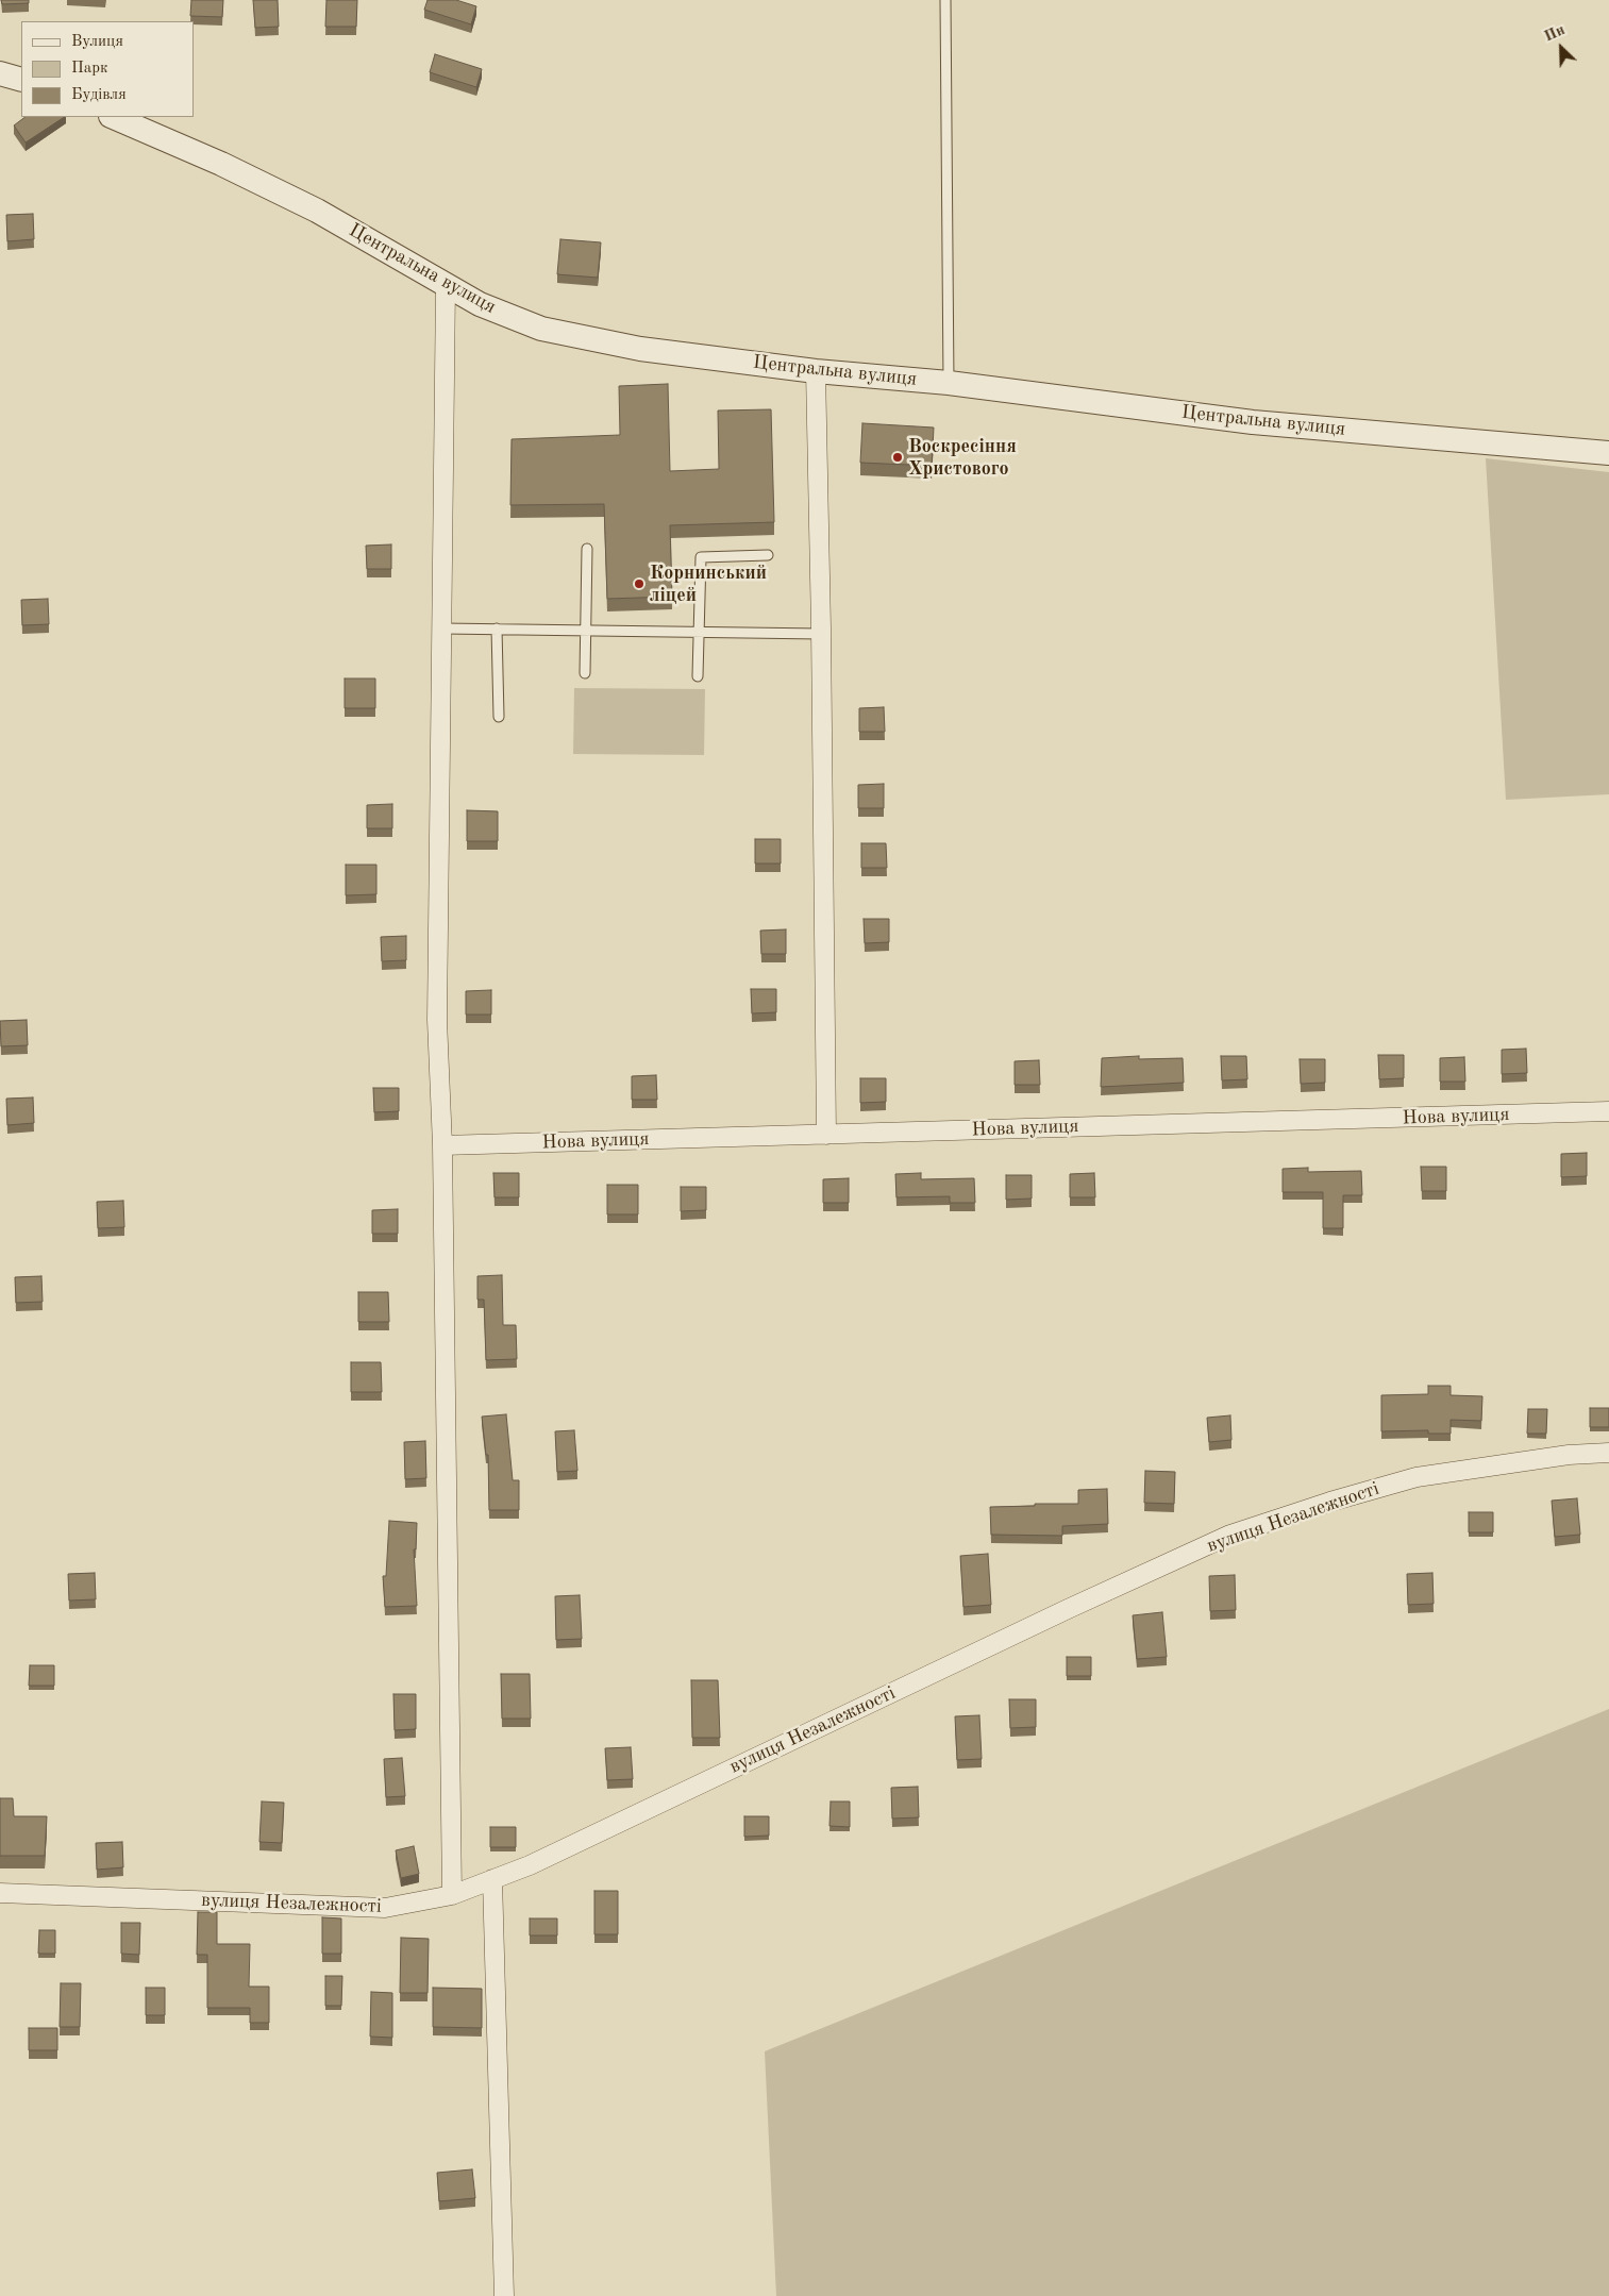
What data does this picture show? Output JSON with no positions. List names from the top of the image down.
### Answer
{
  "streets": {
    "street": ["Центральна вулиця", "Нова вулиця", "вулиця Незалежності"]
  },
  "places": ["Воскресіння Христового", "Корнинський ліцей"],
  "legend": ["Вулиця", "Парк", "Будівля"],
  "north": "top left"
}
